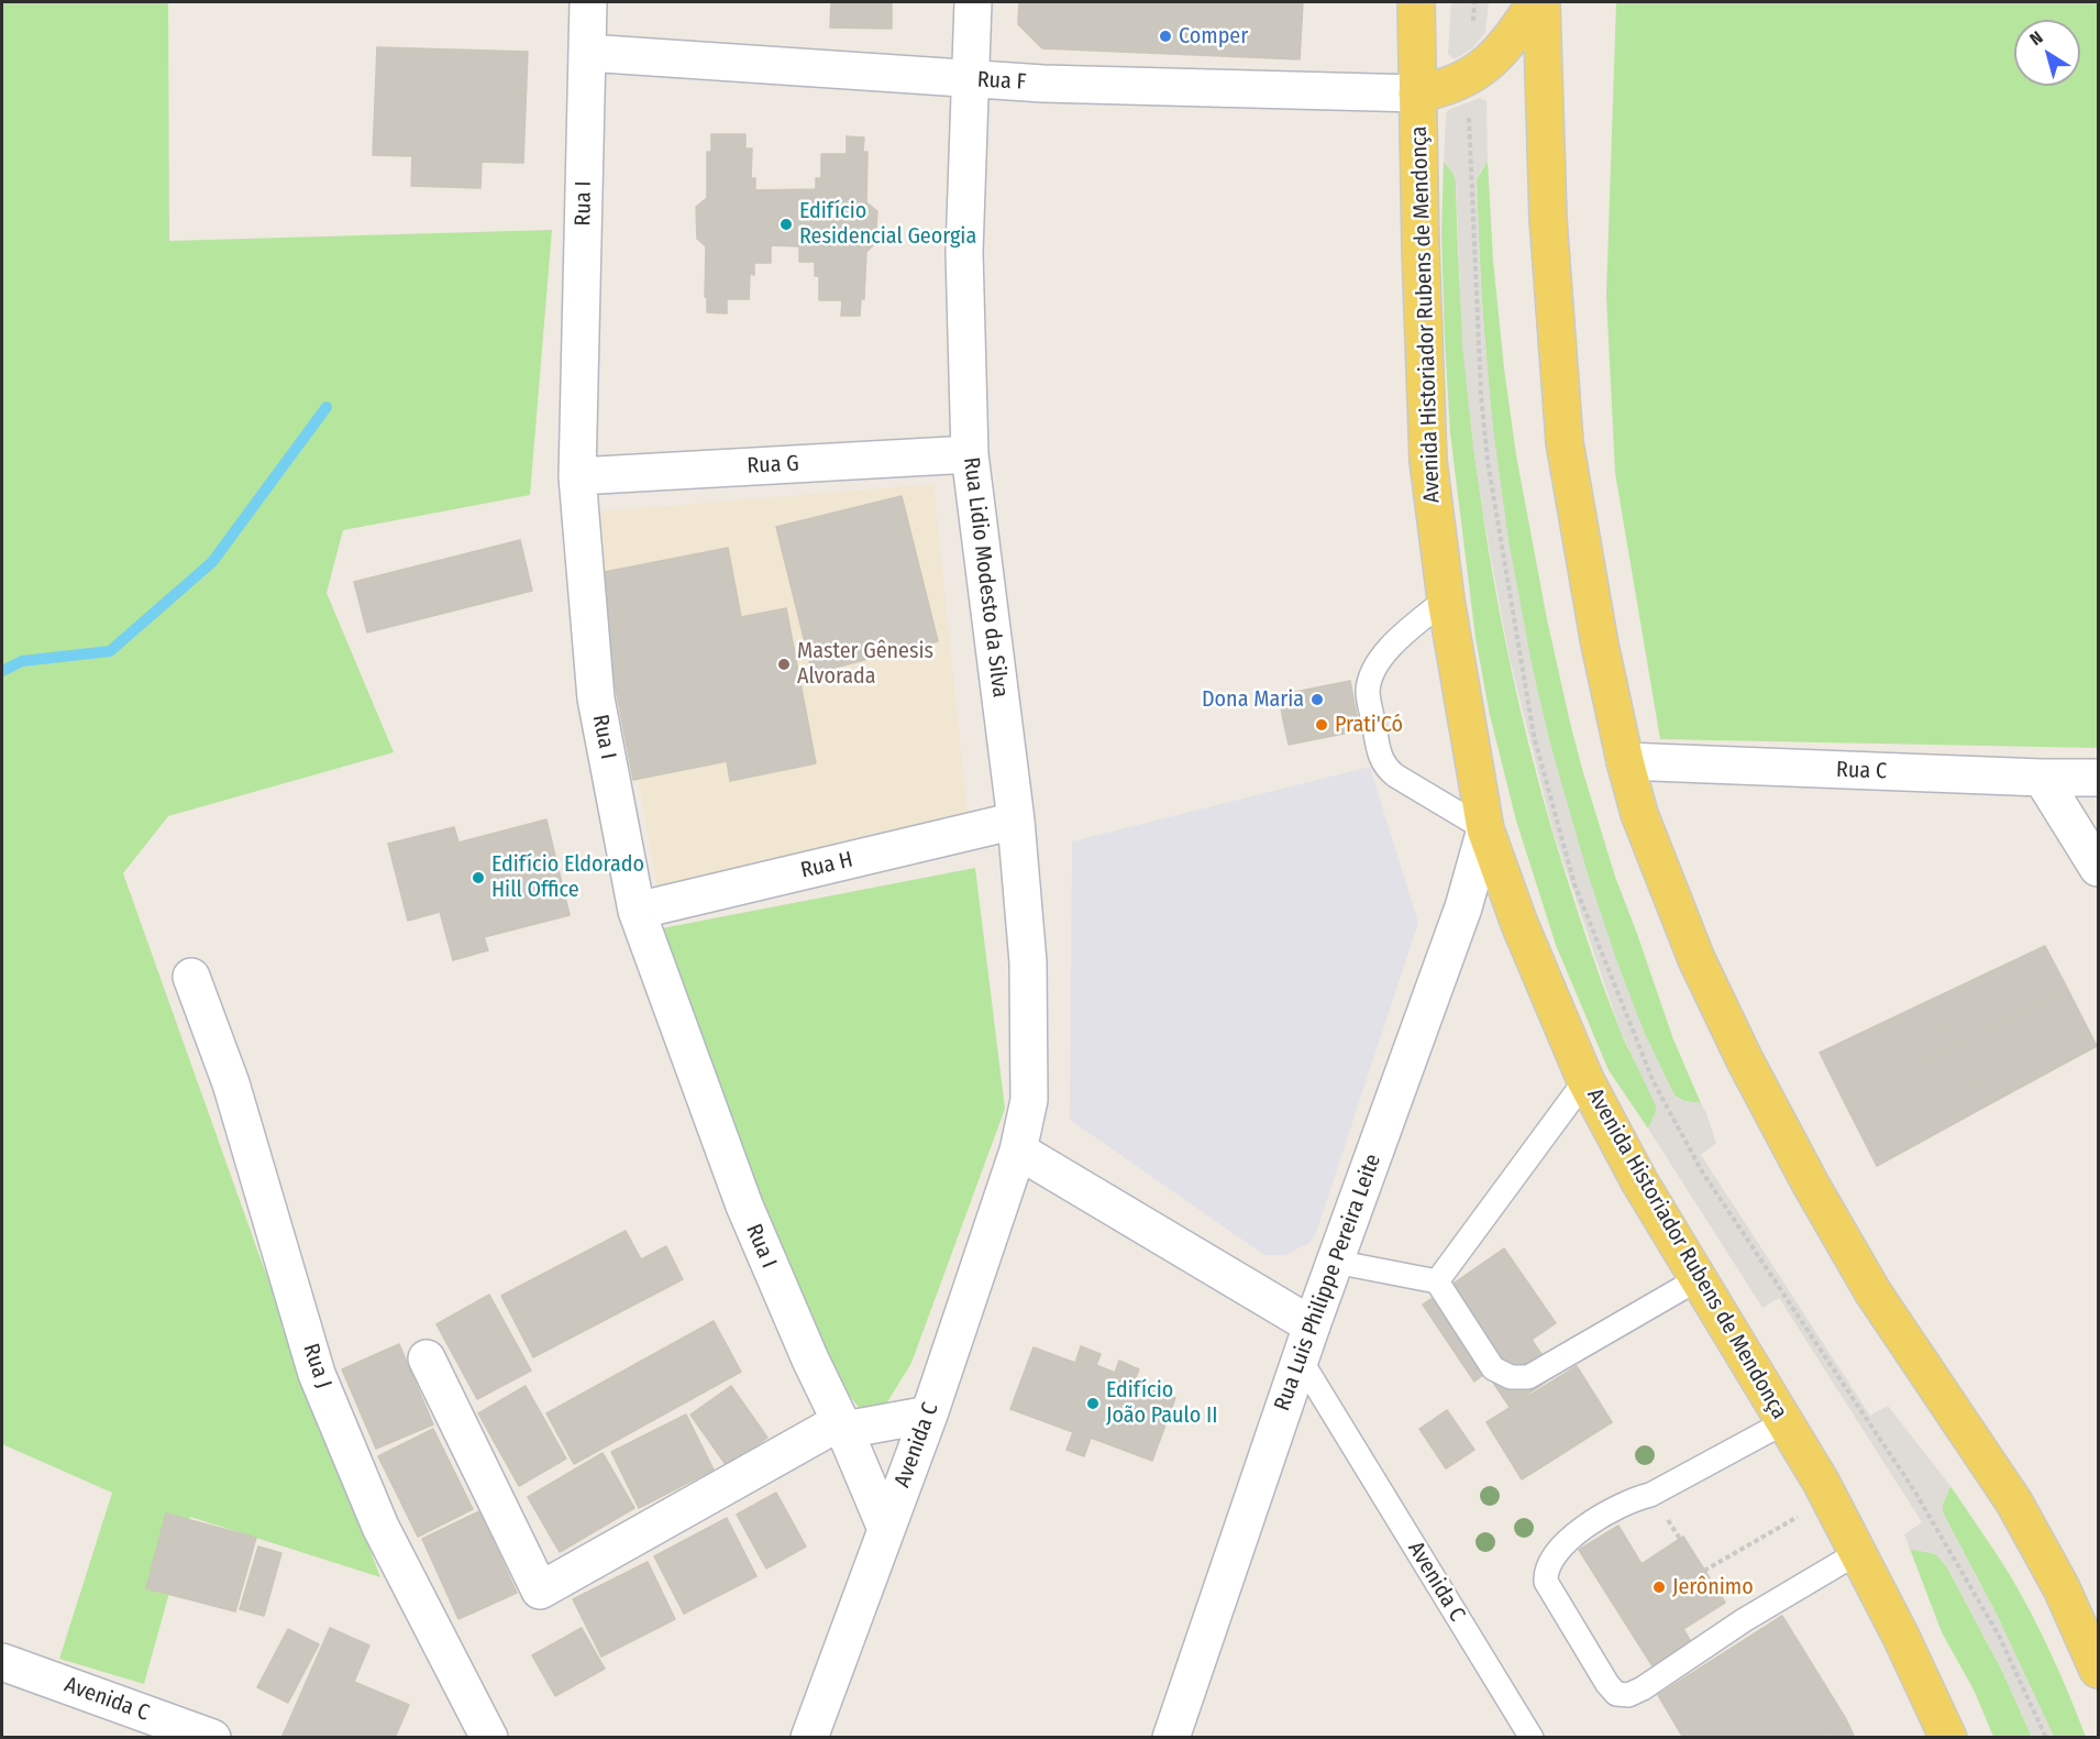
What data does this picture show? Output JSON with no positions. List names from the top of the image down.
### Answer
{
  "streets": {
    "main road": ["Avenida Historiador Rubens de Mendonça"],
    "street": [
      "Rua F",
      "Rua I",
      "Rua G",
      "Rua Lidio Modesto da Silva",
      "Rua C",
      "Rua H",
      "Rua Luis Philippe Pereira Leite",
      "Rua J",
      "Avenida C"
    ]
  },
  "crossings": [
    ["Rua F", "Rua I"],
    ["Rua F", "Avenida Historiador Rubens de Mendonça"],
    ["Rua F", "Rua Lidio Modesto da Silva"],
    ["Rua I", "Rua G"],
    ["Rua I", "Rua H"],
    ["Rua I", "Avenida C"],
    ["Avenida Historiador Rubens de Mendonça", "Rua Luis Philippe Pereira Leite"],
    ["Rua G", "Rua Lidio Modesto da Silva"],
    ["Rua Lidio Modesto da Silva", "Rua H"],
    ["Rua Lidio Modesto da Silva", "Avenida C"],
    ["Rua Luis Philippe Pereira Leite", "Avenida C"]
  ],
  "places": [
    "Comper",
    "Edifício Residencial Georgia",
    "Master Gênesis Alvorada",
    "Dona Maria",
    "Prati'Có",
    "Edifício Eldorado Hill Office",
    "Edifício João Paulo II",
    "Jerônimo"
  ],
  "north": "top left"
}
